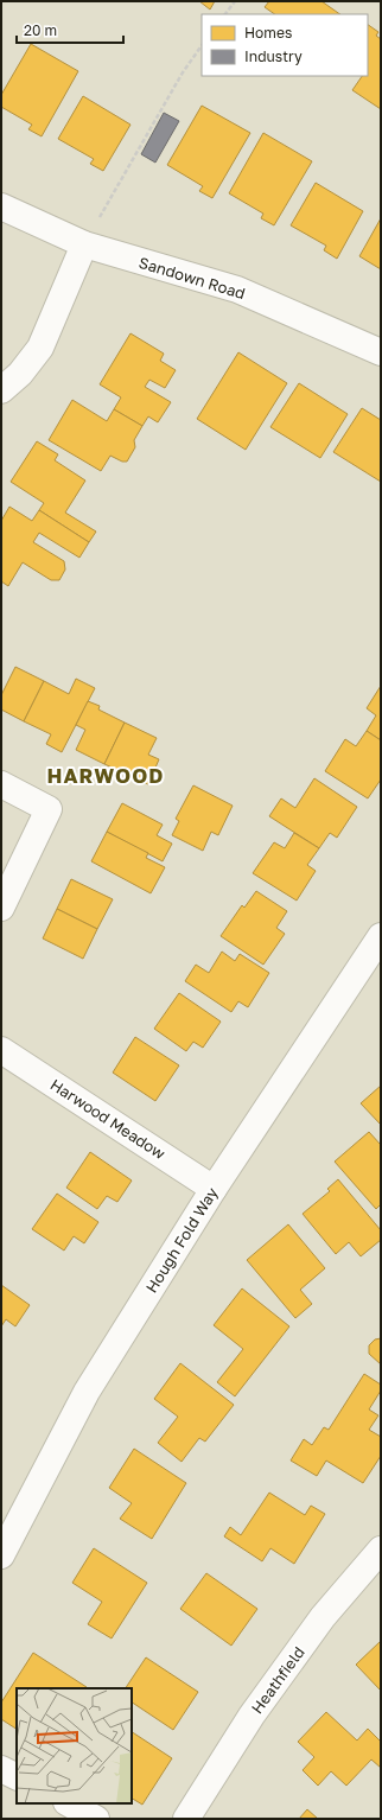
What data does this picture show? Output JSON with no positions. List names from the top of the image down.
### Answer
{
  "streets": {
    "street": [
      "Sandown Road",
      "Harwood Meadow",
      "Hough Fold Way",
      "Heathfield"
    ]
  },
  "crossings": [
    ["Harwood Meadow", "Hough Fold Way"]
  ],
  "districts": ["HARWOOD"],
  "legend": ["Homes", "Industry"],
  "scale_bar": "20 m"
}
